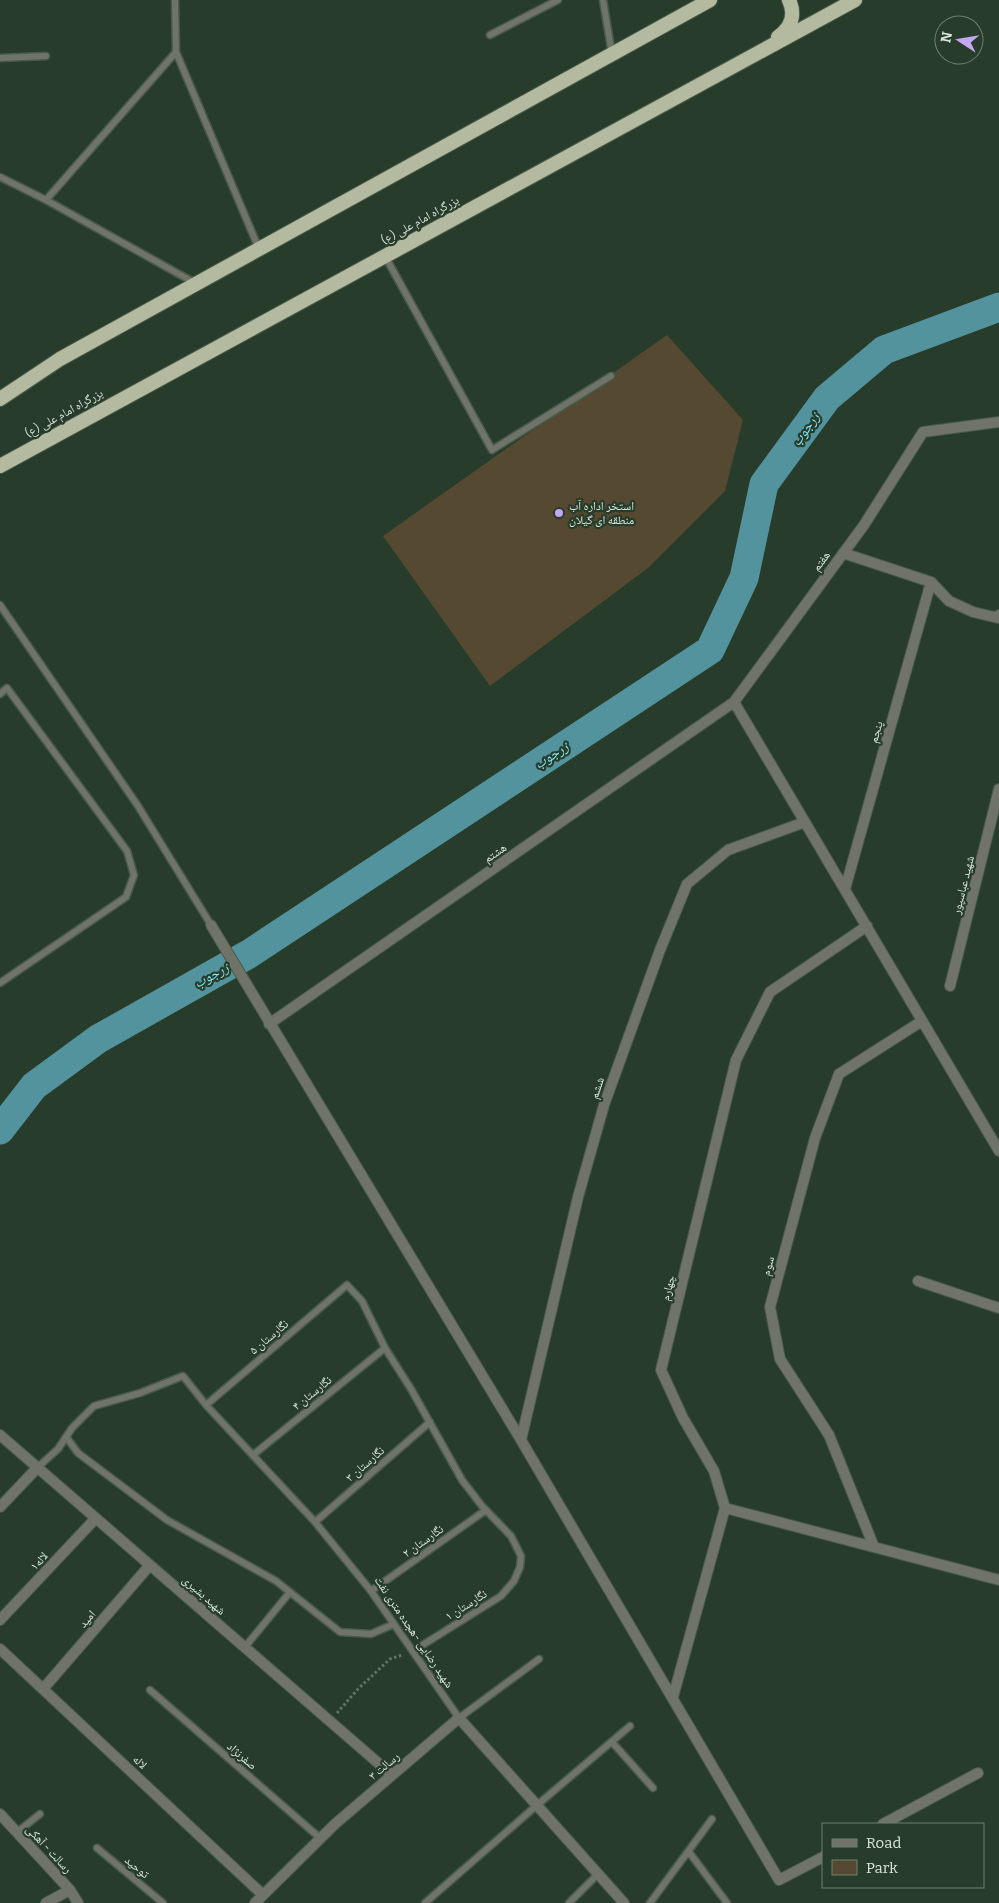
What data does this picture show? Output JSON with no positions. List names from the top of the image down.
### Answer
{
  "streets": {
    "highway": ["بزرگراه امام علی (ع)"],
    "street": [
      "هفتم",
      "پنجم",
      "هشتم",
      "شهید عباسپور",
      "ششم",
      "سوم",
      "چهارم",
      "لاله۱",
      "شهید بشیری",
      "امید",
      "شهید رضایی -هجده متری نفت",
      "لاله",
      "رسالت ۳",
      "رسالت - آهکی"
    ],
    "lane": [
      "نگارستان ۵",
      "نگارستان ۴",
      "نگارستان ۳",
      "نگارستان ۲",
      "نگارستان ۱",
      "صفرنژاد",
      "توحید"
    ]
  },
  "crossings": [
    ["هفتم", "هشتم"],
    ["نگارستان ۵", "نگارستان ۴"],
    ["نگارستان ۵", "شهید رضایی -هجده متری نفت"],
    ["نگارستان ۴", "شهید رضایی -هجده متری نفت"],
    ["نگارستان ۳", "شهید رضایی -هجده متری نفت"],
    ["نگارستان ۲", "نگارستان ۱"],
    ["نگارستان ۲", "شهید رضایی -هجده متری نفت"],
    ["لاله۱", "شهید بشیری"],
    ["شهید بشیری", "امید"],
    ["شهید بشیری", "رسالت ۳"],
    ["نگارستان ۱", "شهید رضایی -هجده متری نفت"],
    ["امید", "لاله"],
    ["شهید رضایی -هجده متری نفت", "رسالت ۳"],
    ["صفرنژاد", "رسالت ۳"],
    ["لاله", "رسالت ۳"]
  ],
  "water": ["زرجوب"],
  "places": ["استخر اداره آب منطقه ای گیلان"],
  "legend": ["Road", "Park"],
  "north": "left"
}
